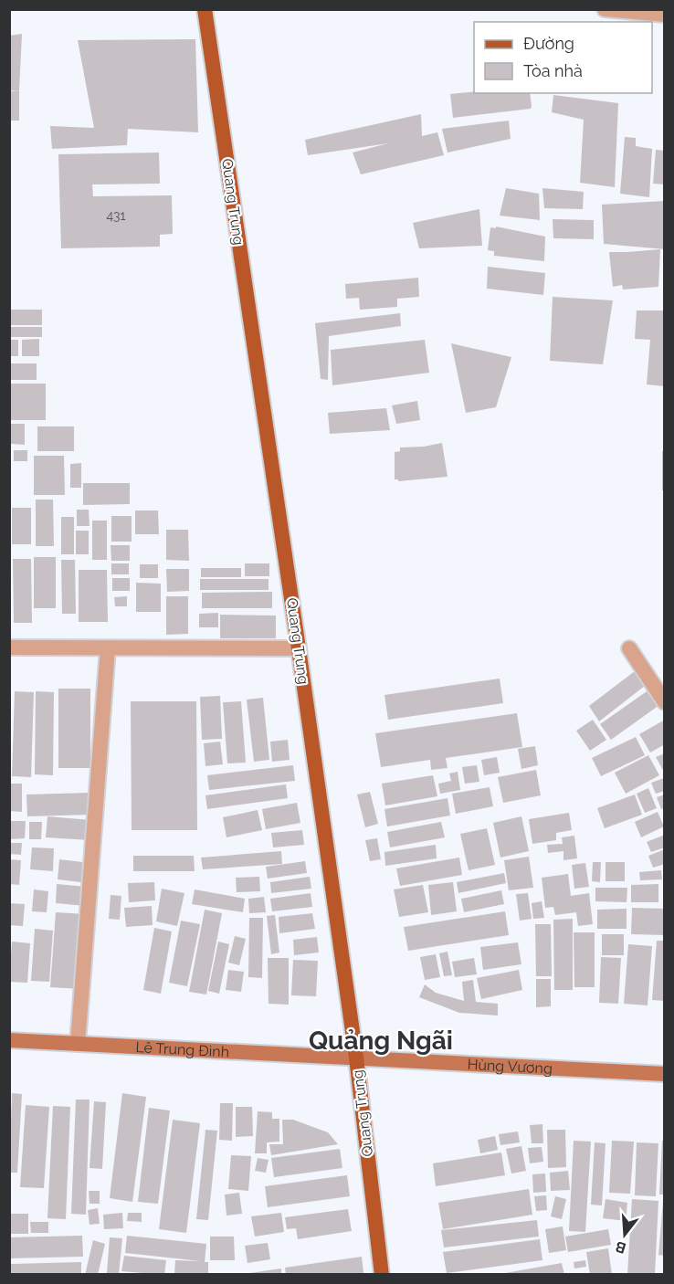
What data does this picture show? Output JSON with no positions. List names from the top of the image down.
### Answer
{
  "streets": {
    "main road": ["Quang Trung", "Lê Trung Đình", "Hùng Vương"]
  },
  "crossings": [
    ["Quang Trung", "Lê Trung Đình"],
    ["Quang Trung", "Hùng Vương"],
    ["Lê Trung Đình", "Hùng Vương"]
  ],
  "districts": ["Quảng Ngãi"],
  "house_numbers": ["431"],
  "legend": ["Đường", "Tòa nhà"],
  "north": "bottom"
}
